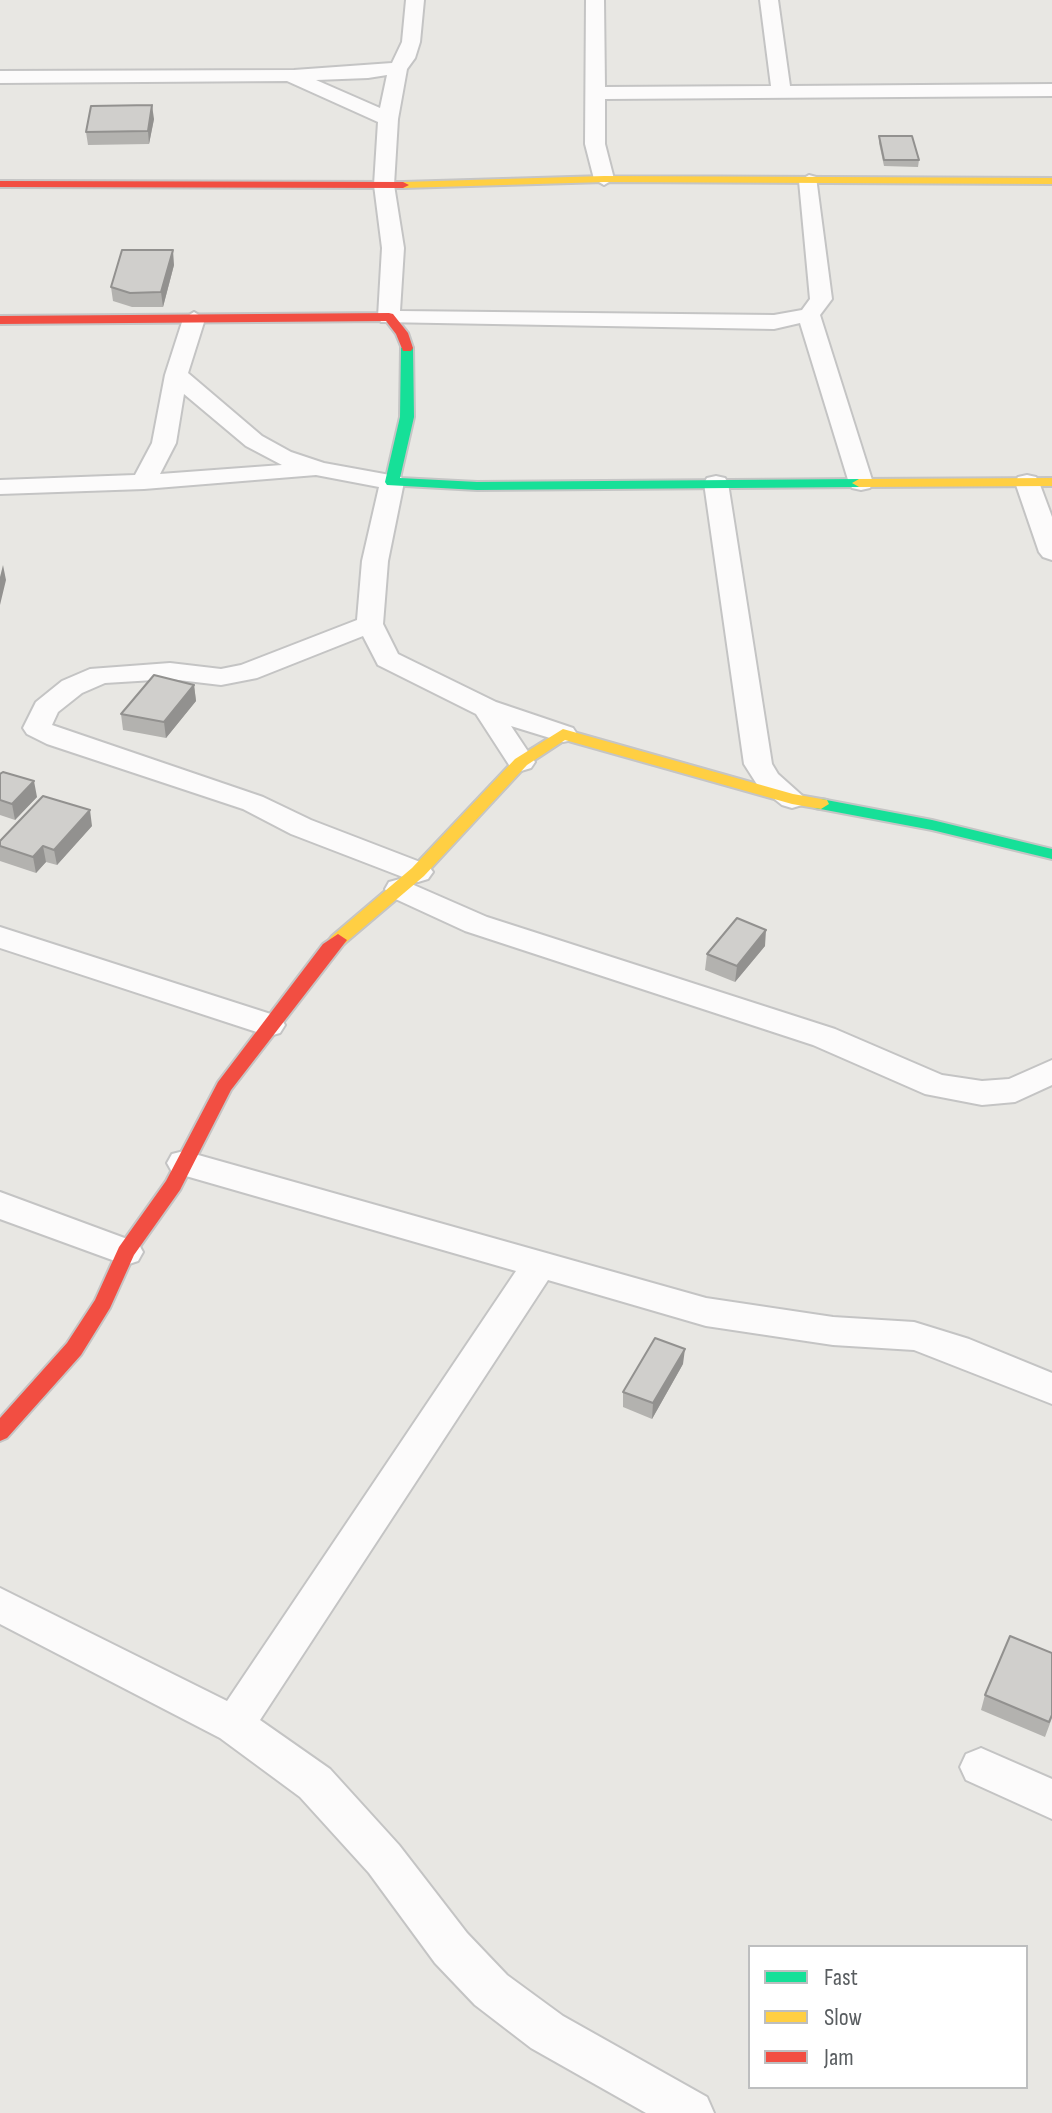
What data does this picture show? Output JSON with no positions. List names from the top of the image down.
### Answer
{
  "legend": ["Fast", "Slow", "Jam"]
}
